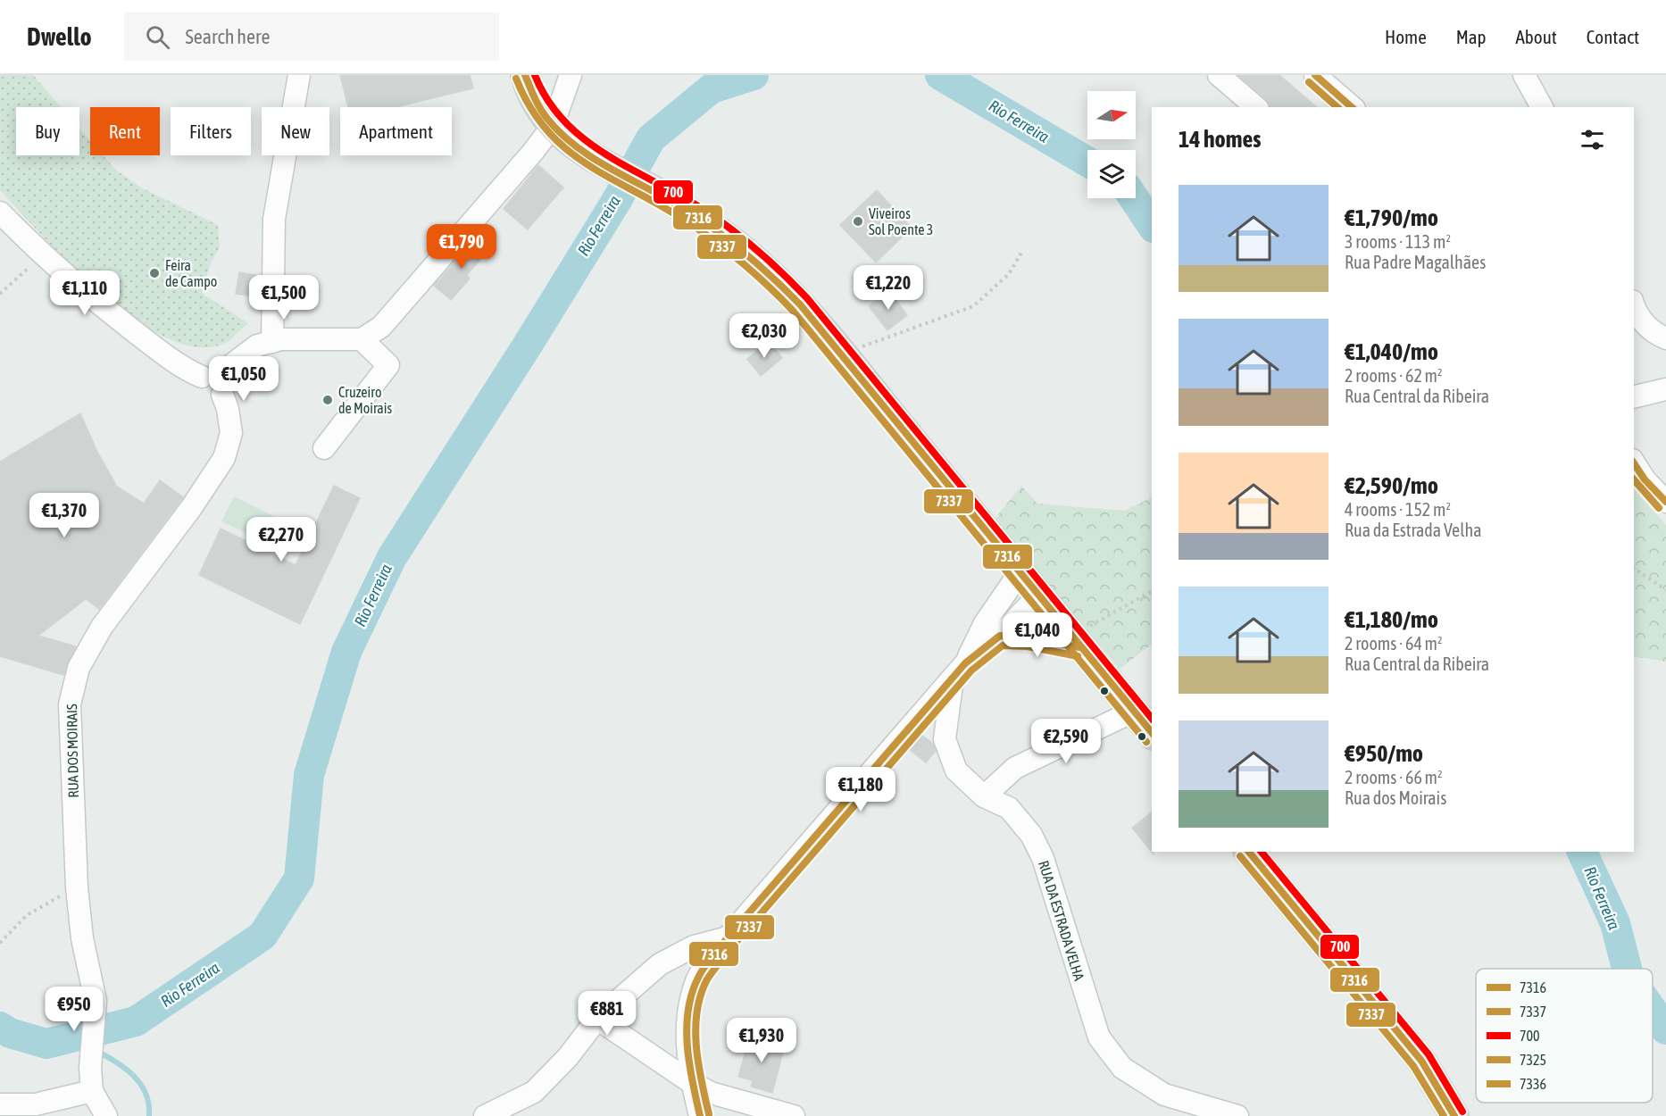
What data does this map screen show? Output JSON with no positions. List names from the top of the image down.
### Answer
{
  "streets": {
    "street": ["RUA DOS MOIRAIS", "RUA DA ESTRADA VELHA"]
  },
  "water": ["Rio Ferreira"],
  "places": ["Viveiros Sol Poente 3", "Feira de Campo", "Cruzeiro de Moirais"],
  "lines": [
    "transit line 7316",
    "transit line 700",
    "transit line 7325",
    "transit line 7337",
    "transit line 7336"
  ],
  "legend": [
    "7316",
    "7337",
    "700",
    "7325",
    "7336"
  ],
  "north": "right",
  "page": {
    "header": "Dwello",
    "search": "Search here",
    "nav": [
      "Home",
      "Map",
      "About",
      "Contact"
    ],
    "chip": [
      "Buy",
      "Rent",
      "Filters",
      "New",
      "Apartment"
    ],
    "heading": "14 homes",
    "list": [
      {
        "name": "€1,790/mo",
        "note": "3 rooms · 113 m² · Rua Padre Magalhães"
      },
      {
        "name": "€1,040/mo",
        "note": "2 rooms · 62 m² · Rua Central da Ribeira"
      },
      {
        "name": "€2,590/mo",
        "note": "4 rooms · 152 m² · Rua da Estrada Velha"
      },
      {
        "name": "€1,180/mo",
        "note": "2 rooms · 64 m² · Rua Central da Ribeira"
      },
      {
        "name": "€950/mo",
        "note": "2 rooms · 66 m² · Rua dos Moirais"
      }
    ],
    "price": [
      "€1,790",
      "€1,220",
      "€1,110",
      "€1,500",
      "€2,030",
      "€1,050",
      "€1,370",
      "€2,270",
      "€1,040",
      "€2,590",
      "€1,180",
      "€950",
      "€881",
      "€1,930"
    ]
  }
}
